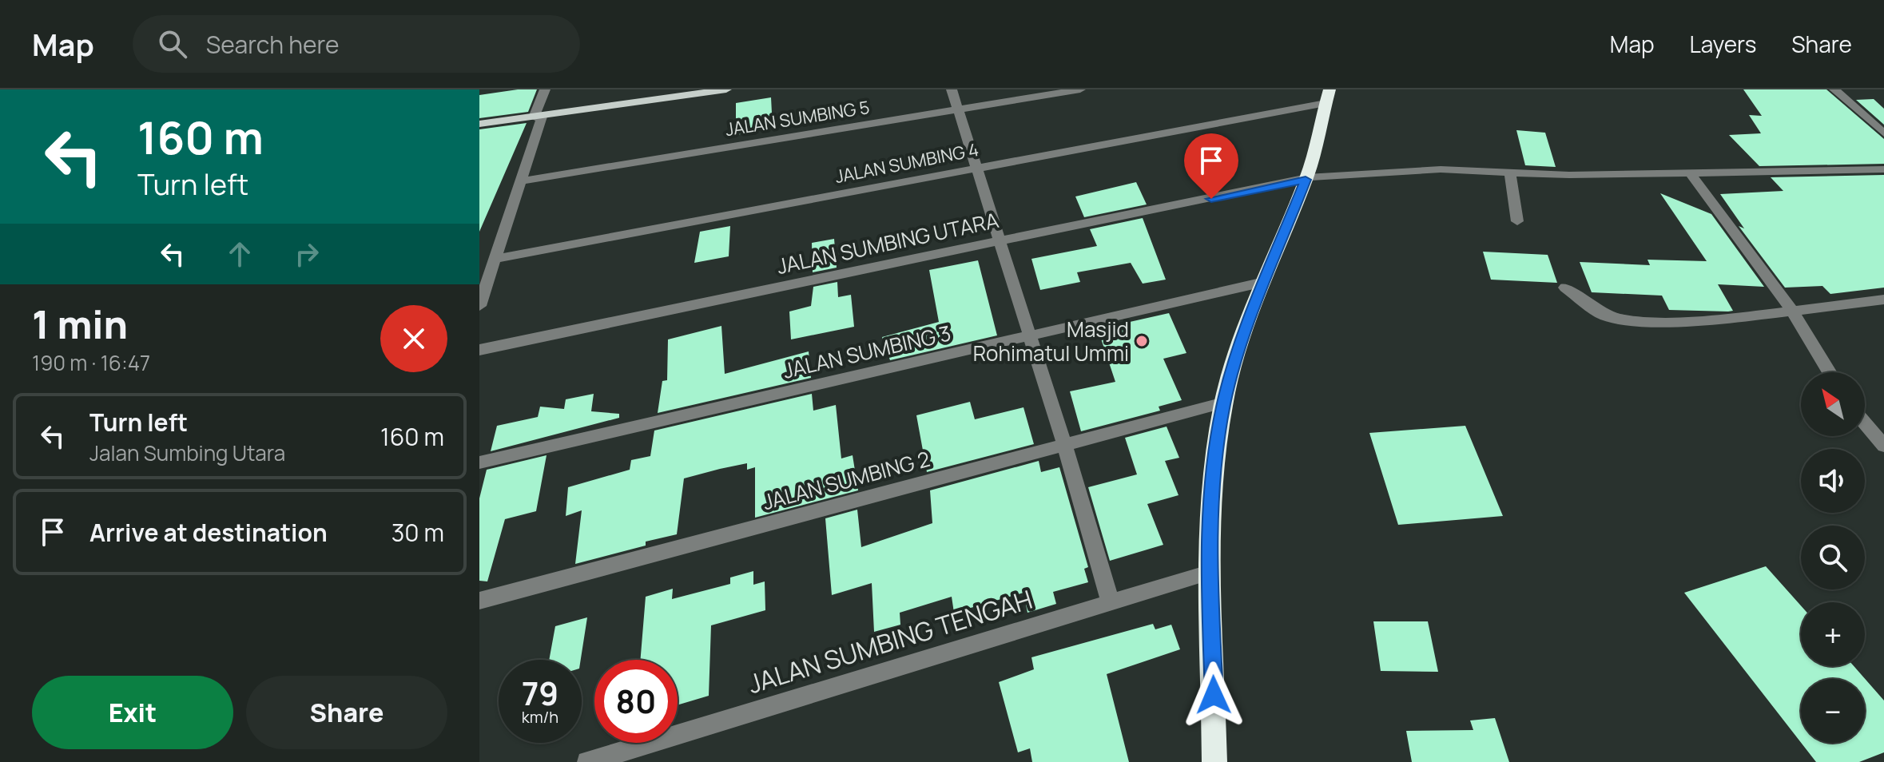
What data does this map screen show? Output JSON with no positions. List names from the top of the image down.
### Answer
{
  "streets": {
    "street": [
      "JALAN SUMBING 5",
      "JALAN SUMBING 4",
      "JALAN SUMBING UTARA",
      "JALAN SUMBING 3",
      "JALAN SUMBING 2",
      "JALAN SUMBING TENGAH"
    ]
  },
  "places": ["Masjid Rohimatul Ummi"],
  "north": "top left",
  "page": {
    "header": "Map",
    "search": "Search here",
    "nav": ["Map", "Layers", "Share"],
    "turn": ["160 m", "Turn left"],
    "heading": ["1 min", "190 m · 16:47"],
    "map_buttons": ["+", "−"],
    "list": [
      {
        "name": "Turn left",
        "note": "Jalan Sumbing Utara",
        "value": "160 m"
      },
      {
        "name": "Arrive at destination",
        "value": "30 m"
      }
    ],
    "speed": "79 km/h",
    "limit": "80",
    "buttons": ["Exit", "Share"]
  }
}
